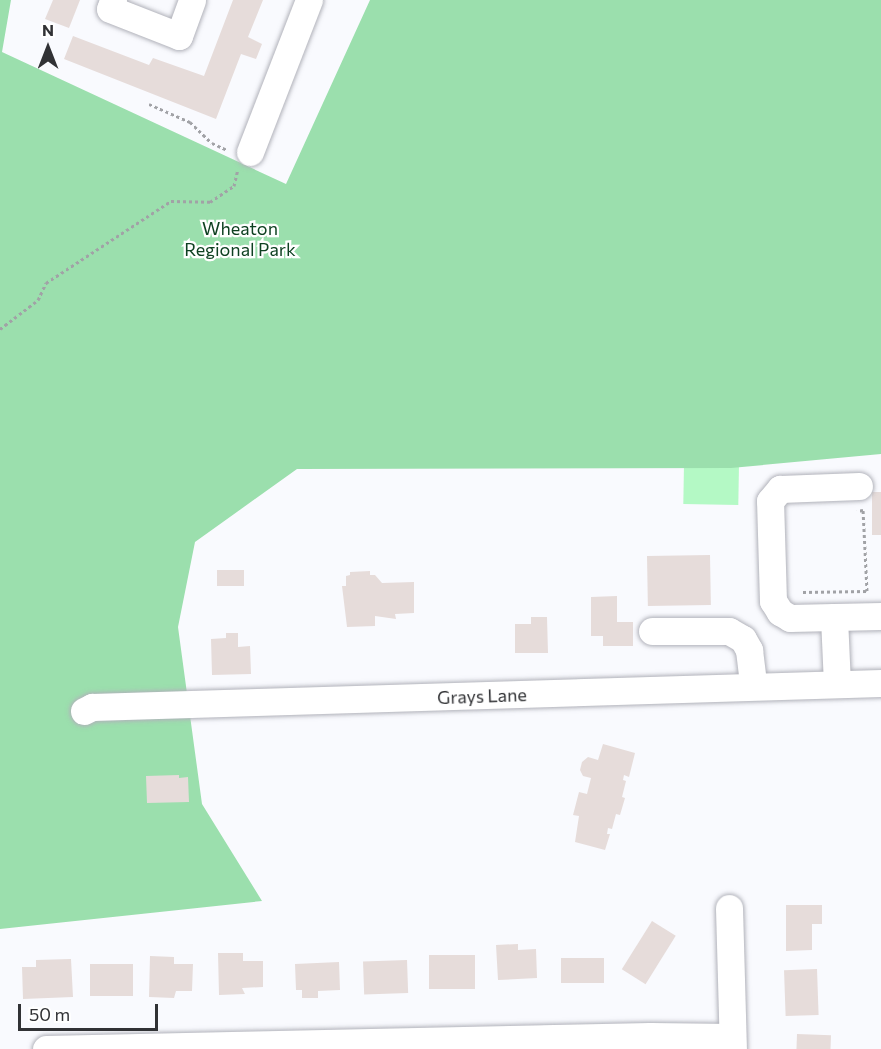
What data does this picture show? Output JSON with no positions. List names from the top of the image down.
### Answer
{
  "streets": {
    "street": ["Grays Lane"]
  },
  "parks": ["Wheaton Regional Park"],
  "scale_bar": "50 m",
  "north": "top"
}
